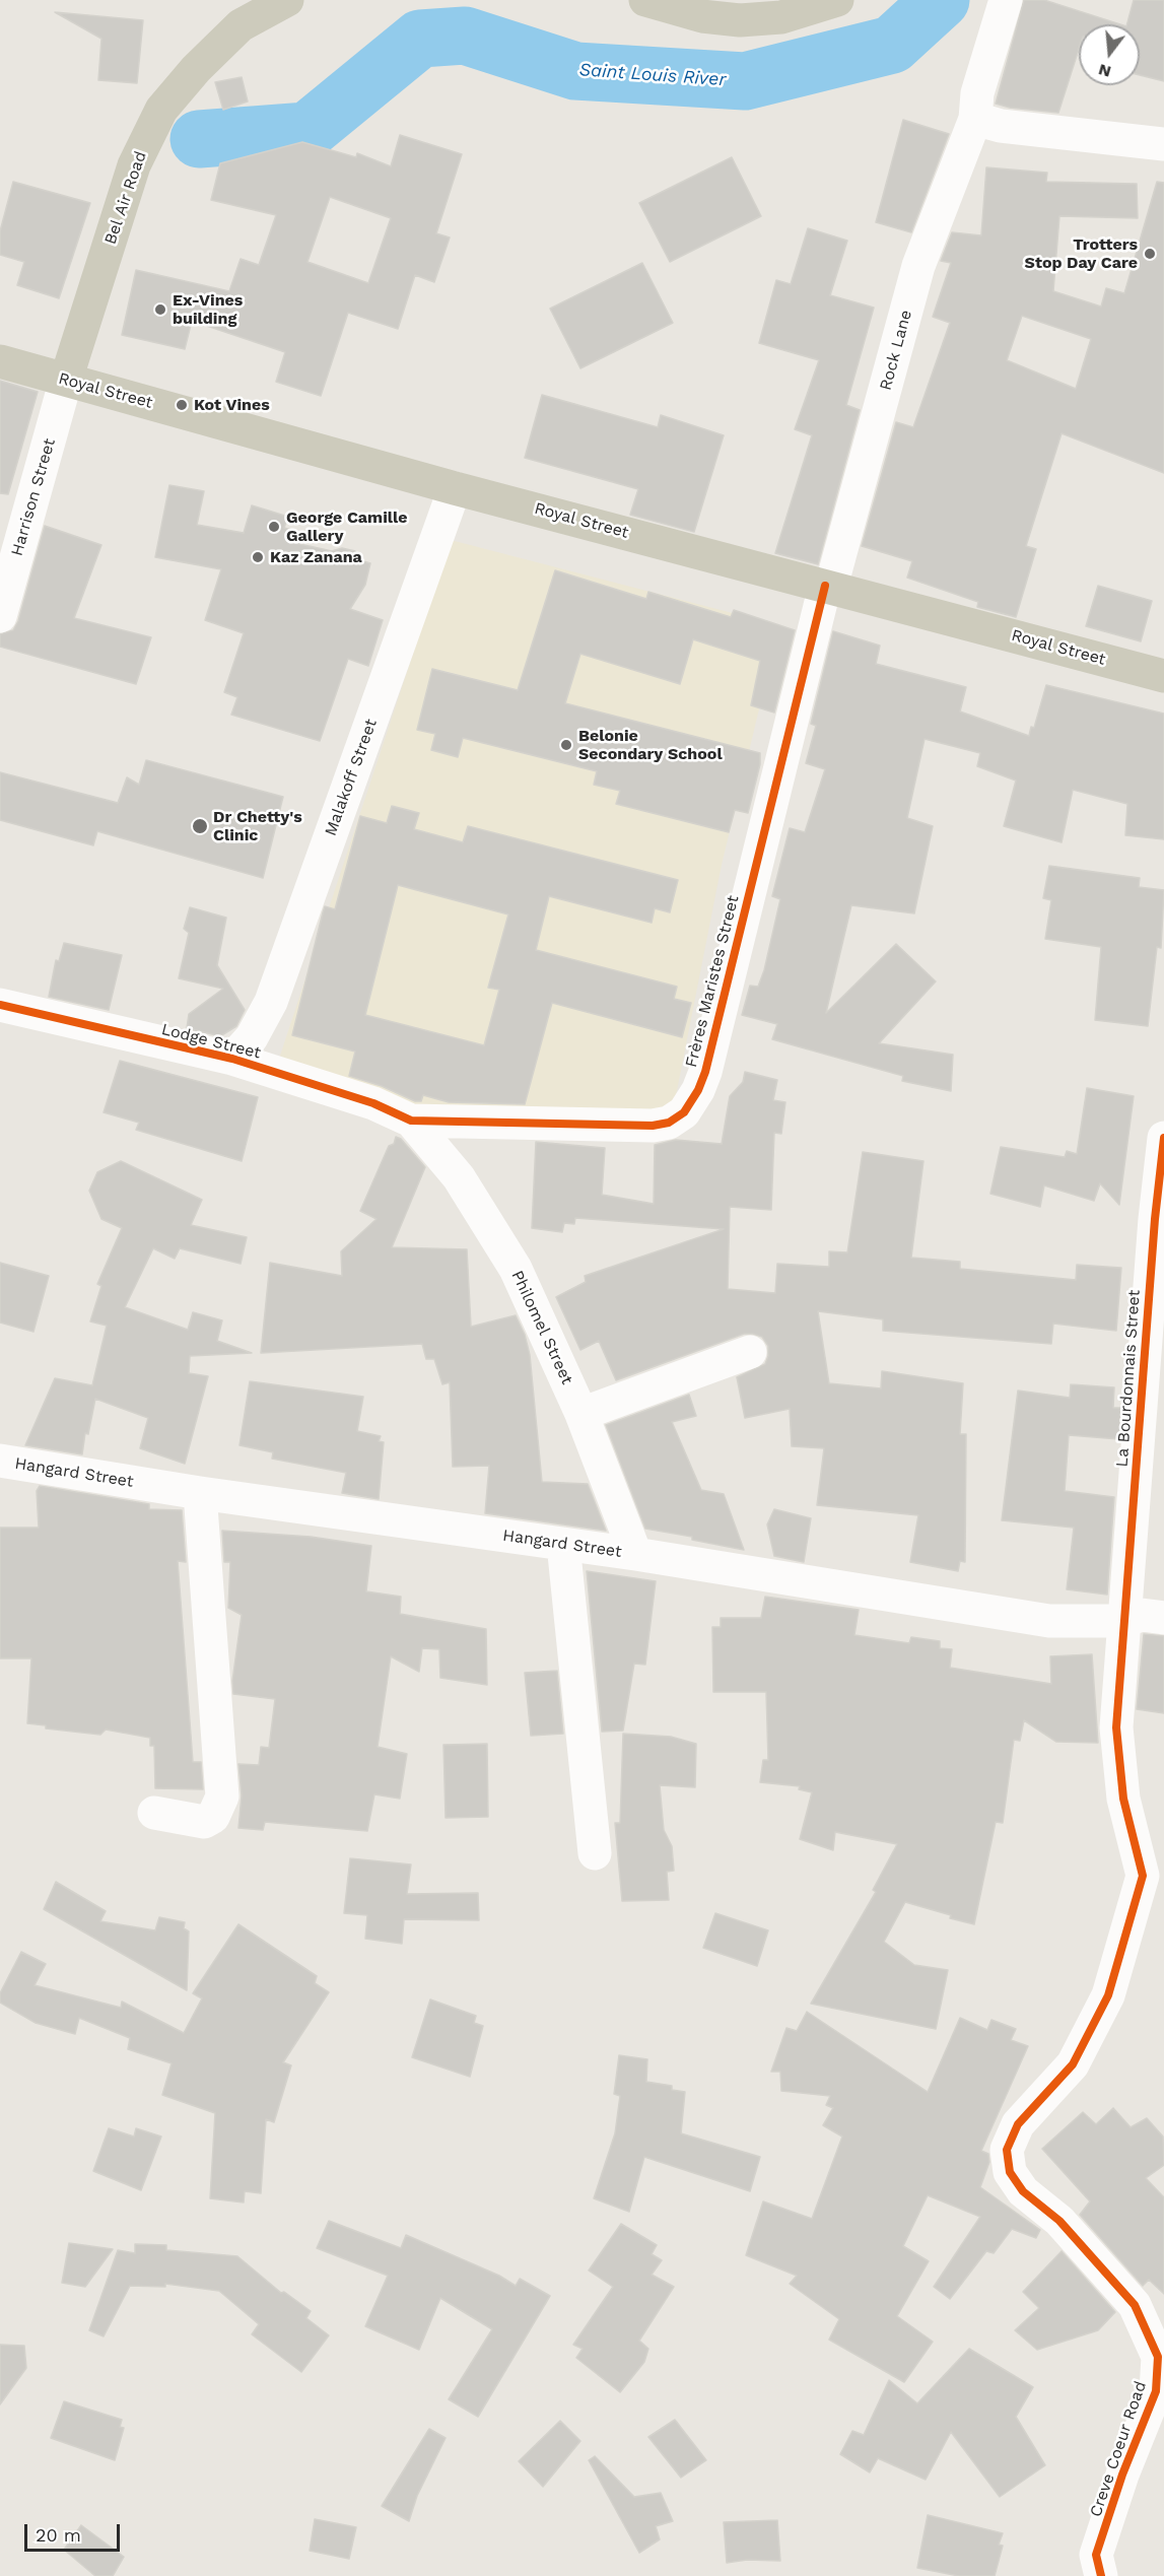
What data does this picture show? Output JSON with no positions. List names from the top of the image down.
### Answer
{
  "streets": {
    "main road": ["Bel Air Road", "Royal Street"],
    "street": [
      "Rock Lane",
      "Harrison Street",
      "Malakoff Street",
      "Frères Maristes Street",
      "Lodge Street",
      "Philomel Street",
      "La Bourdonnais Street",
      "Hangard Street",
      "Creve Coeur Road"
    ]
  },
  "crossings": [
    ["Bel Air Road", "Royal Street"],
    ["Bel Air Road", "Harrison Street"],
    ["Rock Lane", "Royal Street"],
    ["Rock Lane", "Frères Maristes Street"],
    ["Royal Street", "Harrison Street"],
    ["Royal Street", "Malakoff Street"],
    ["Royal Street", "Frères Maristes Street"],
    ["Malakoff Street", "Lodge Street"],
    ["Frères Maristes Street", "Lodge Street"],
    ["Frères Maristes Street", "Philomel Street"],
    ["Lodge Street", "Philomel Street"],
    ["Philomel Street", "Hangard Street"],
    ["La Bourdonnais Street", "Hangard Street"],
    ["La Bourdonnais Street", "Creve Coeur Road"],
    ["Hangard Street", "Creve Coeur Road"]
  ],
  "water": ["Saint Louis River"],
  "places": [
    "Trotters Stop Day Care",
    "Ex-Vines building",
    "Kot Vines",
    "George Camille Gallery",
    "Kaz Zanana",
    "Belonie Secondary School",
    "Dr Chetty's Clinic"
  ],
  "scale_bar": "20 m",
  "north": "bottom"
}
